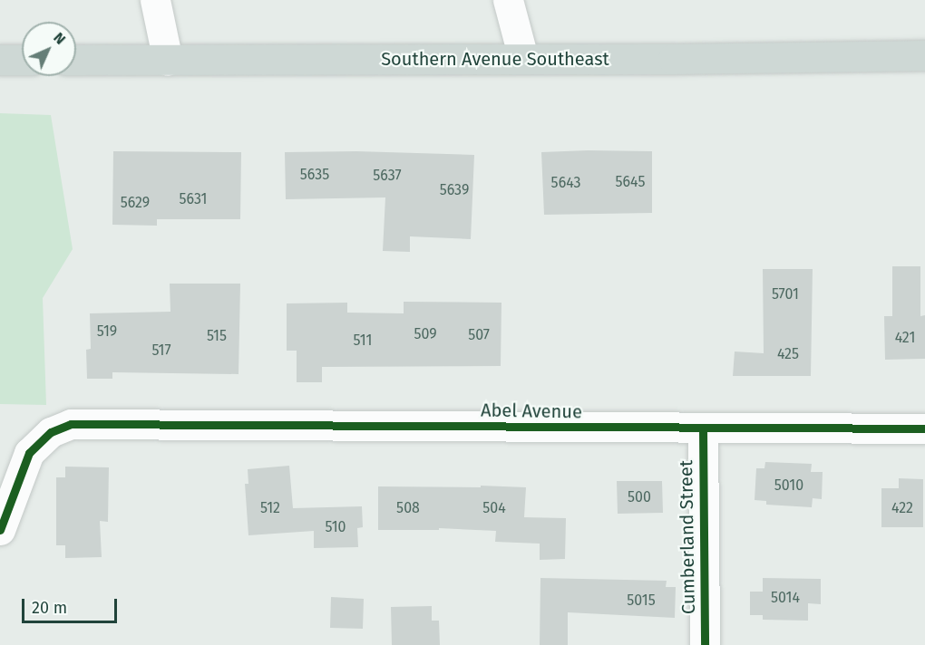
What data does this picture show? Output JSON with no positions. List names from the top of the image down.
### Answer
{
  "streets": {
    "main road": ["Southern Avenue Southeast"],
    "street": ["Abel Avenue", "Cumberland Street"]
  },
  "crossings": [
    ["Abel Avenue", "Cumberland Street"]
  ],
  "house_numbers": [
    "5635",
    "5637",
    "5645",
    "5643",
    "5639",
    "5631",
    "5629",
    "5701",
    "519",
    "509",
    "507",
    "515",
    "421",
    "511",
    "517",
    "425",
    "5010",
    "500",
    "512",
    "508",
    "504",
    "422",
    "510",
    "5014",
    "5015"
  ],
  "scale_bar": "20 m",
  "north": "top right"
}
